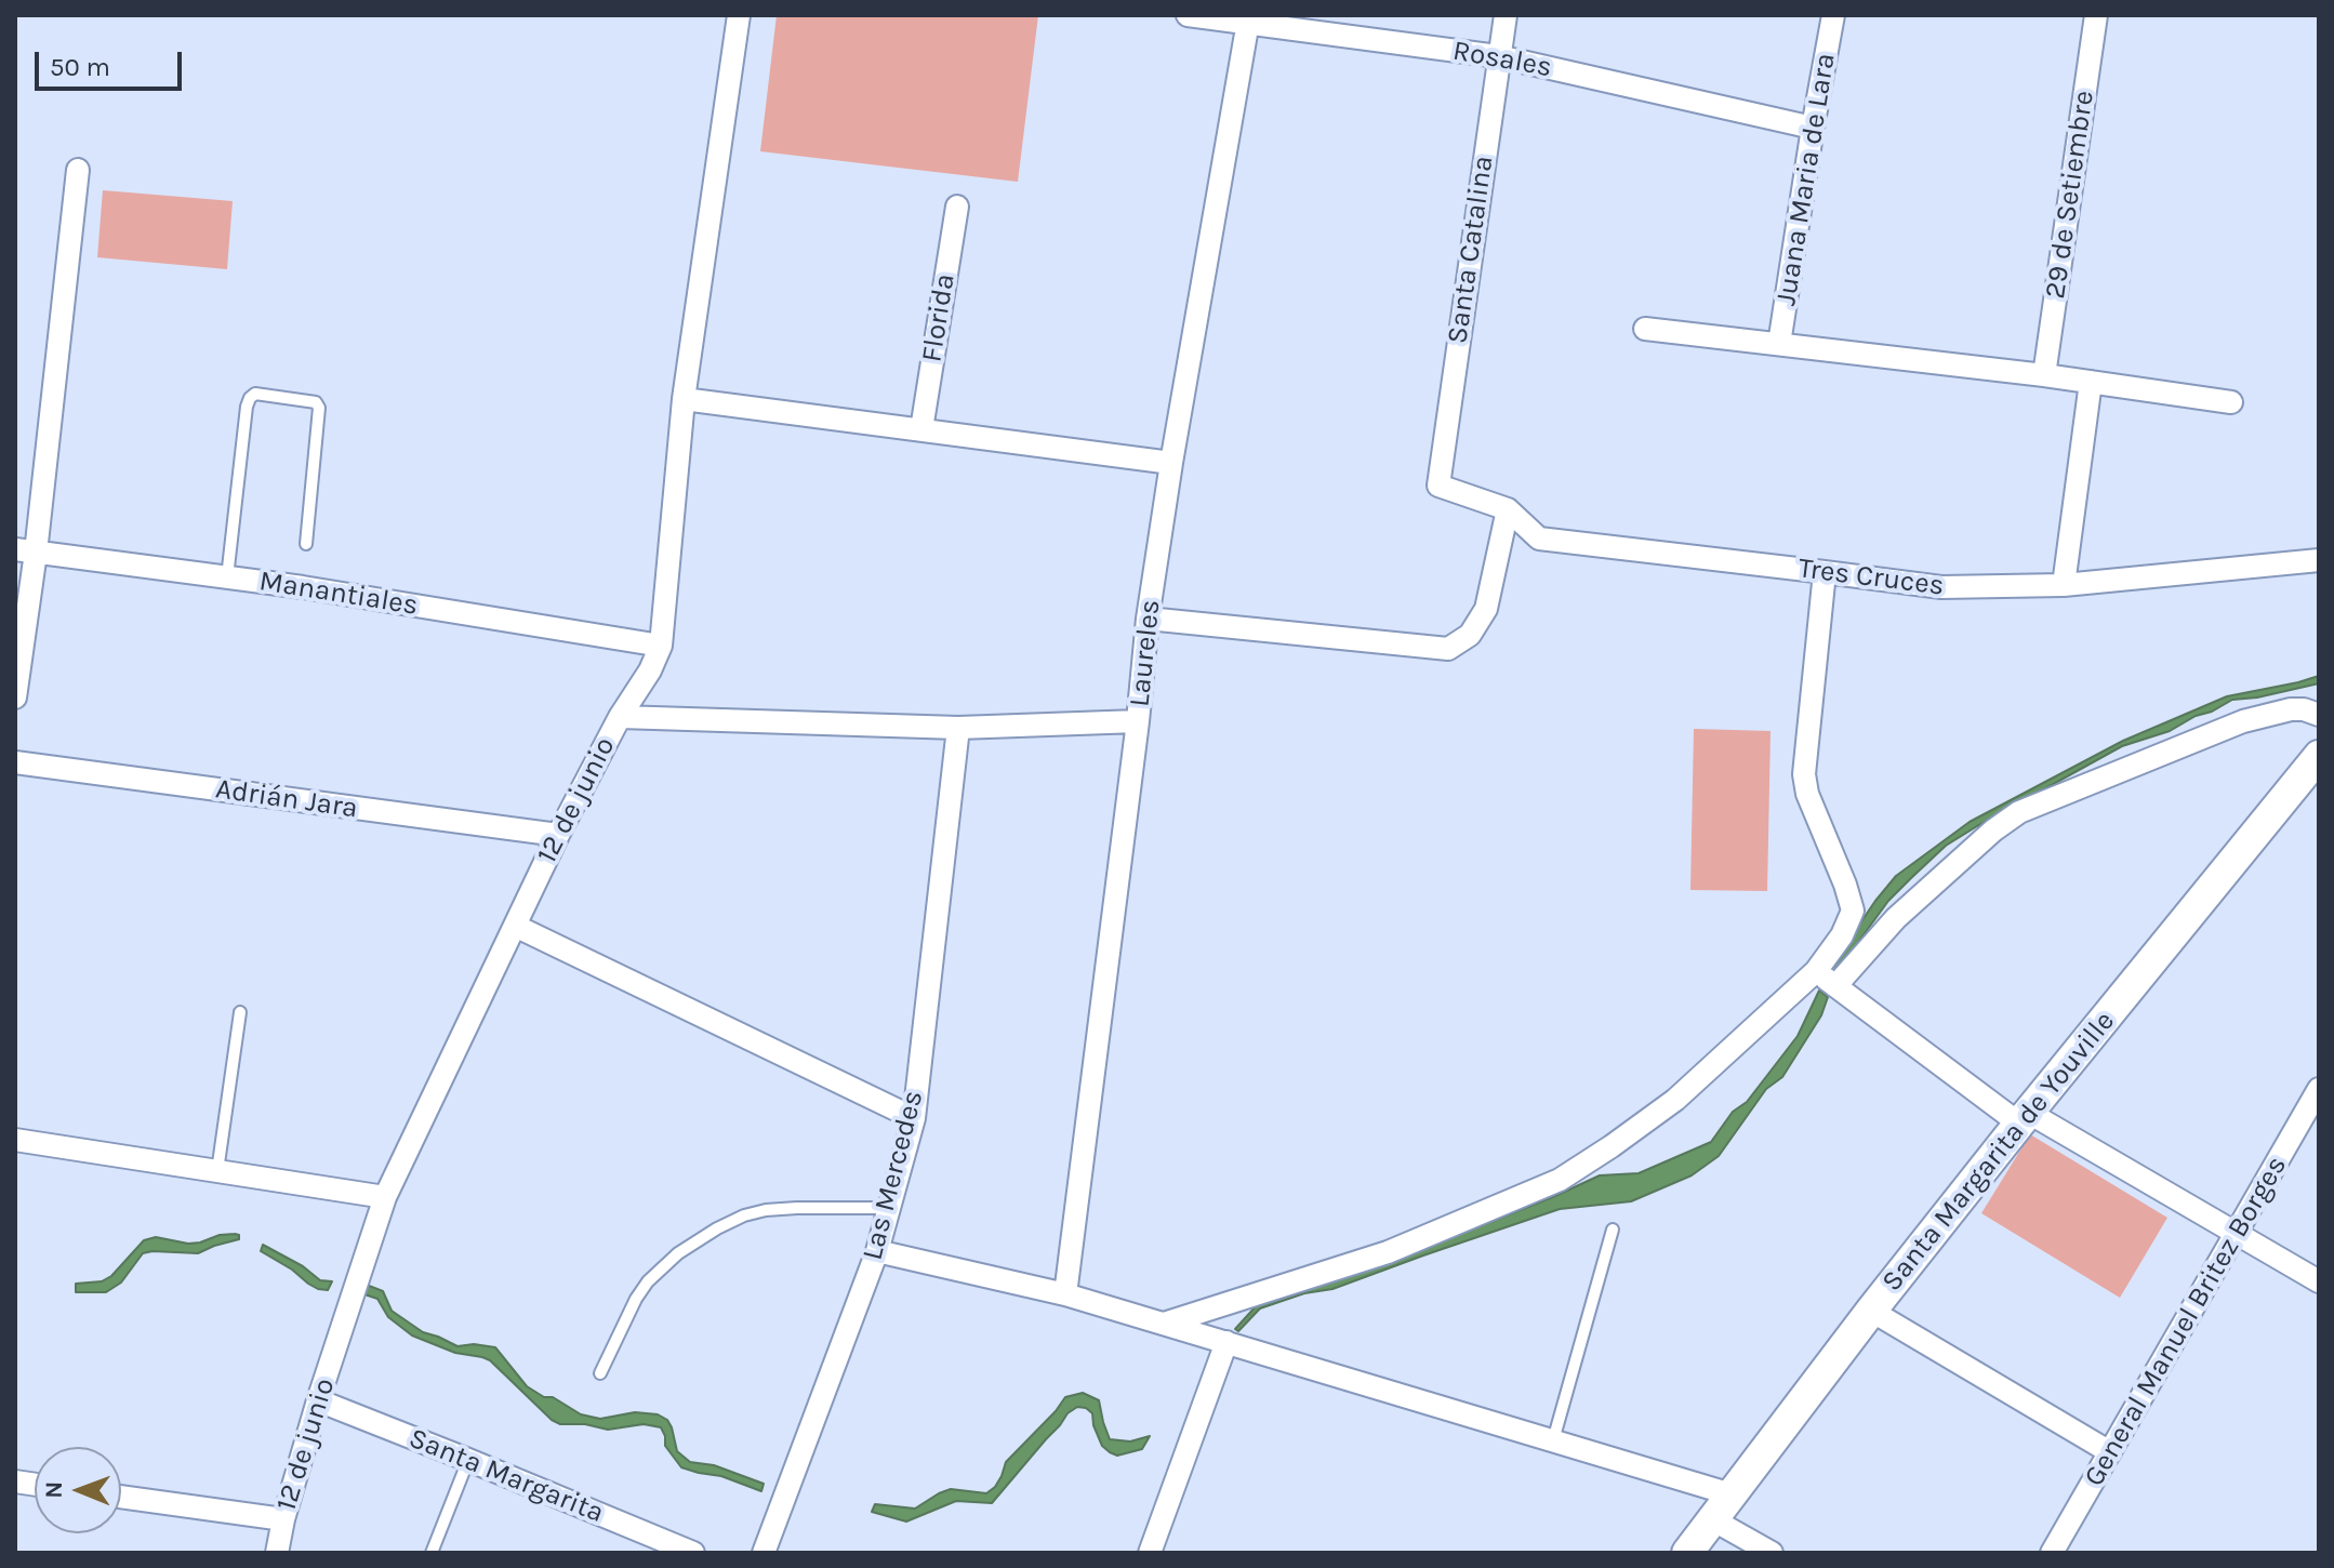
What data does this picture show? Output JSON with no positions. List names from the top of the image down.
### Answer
{
  "streets": {
    "main road": ["Santa Margarita de Youville"],
    "street": [
      "Rosales",
      "Juana Maria de Lara",
      "29 de Setiembre",
      "Santa Catalina",
      "Florida",
      "Tres Cruces",
      "Manantiales",
      "Laureles",
      "Adrián Jara",
      "12 de junio",
      "Las Mercedes",
      "General Manuel Britez Borges",
      "Santa Margarita"
    ]
  },
  "crossings": [
    ["Rosales", "Juana Maria de Lara"],
    ["Rosales", "Santa Catalina"],
    ["Rosales", "Laureles"],
    ["Santa Catalina", "Tres Cruces"],
    ["Manantiales", "12 de junio"],
    ["Adrián Jara", "12 de junio"],
    ["12 de junio", "Santa Margarita"]
  ],
  "scale_bar": "50 m",
  "north": "left"
}
